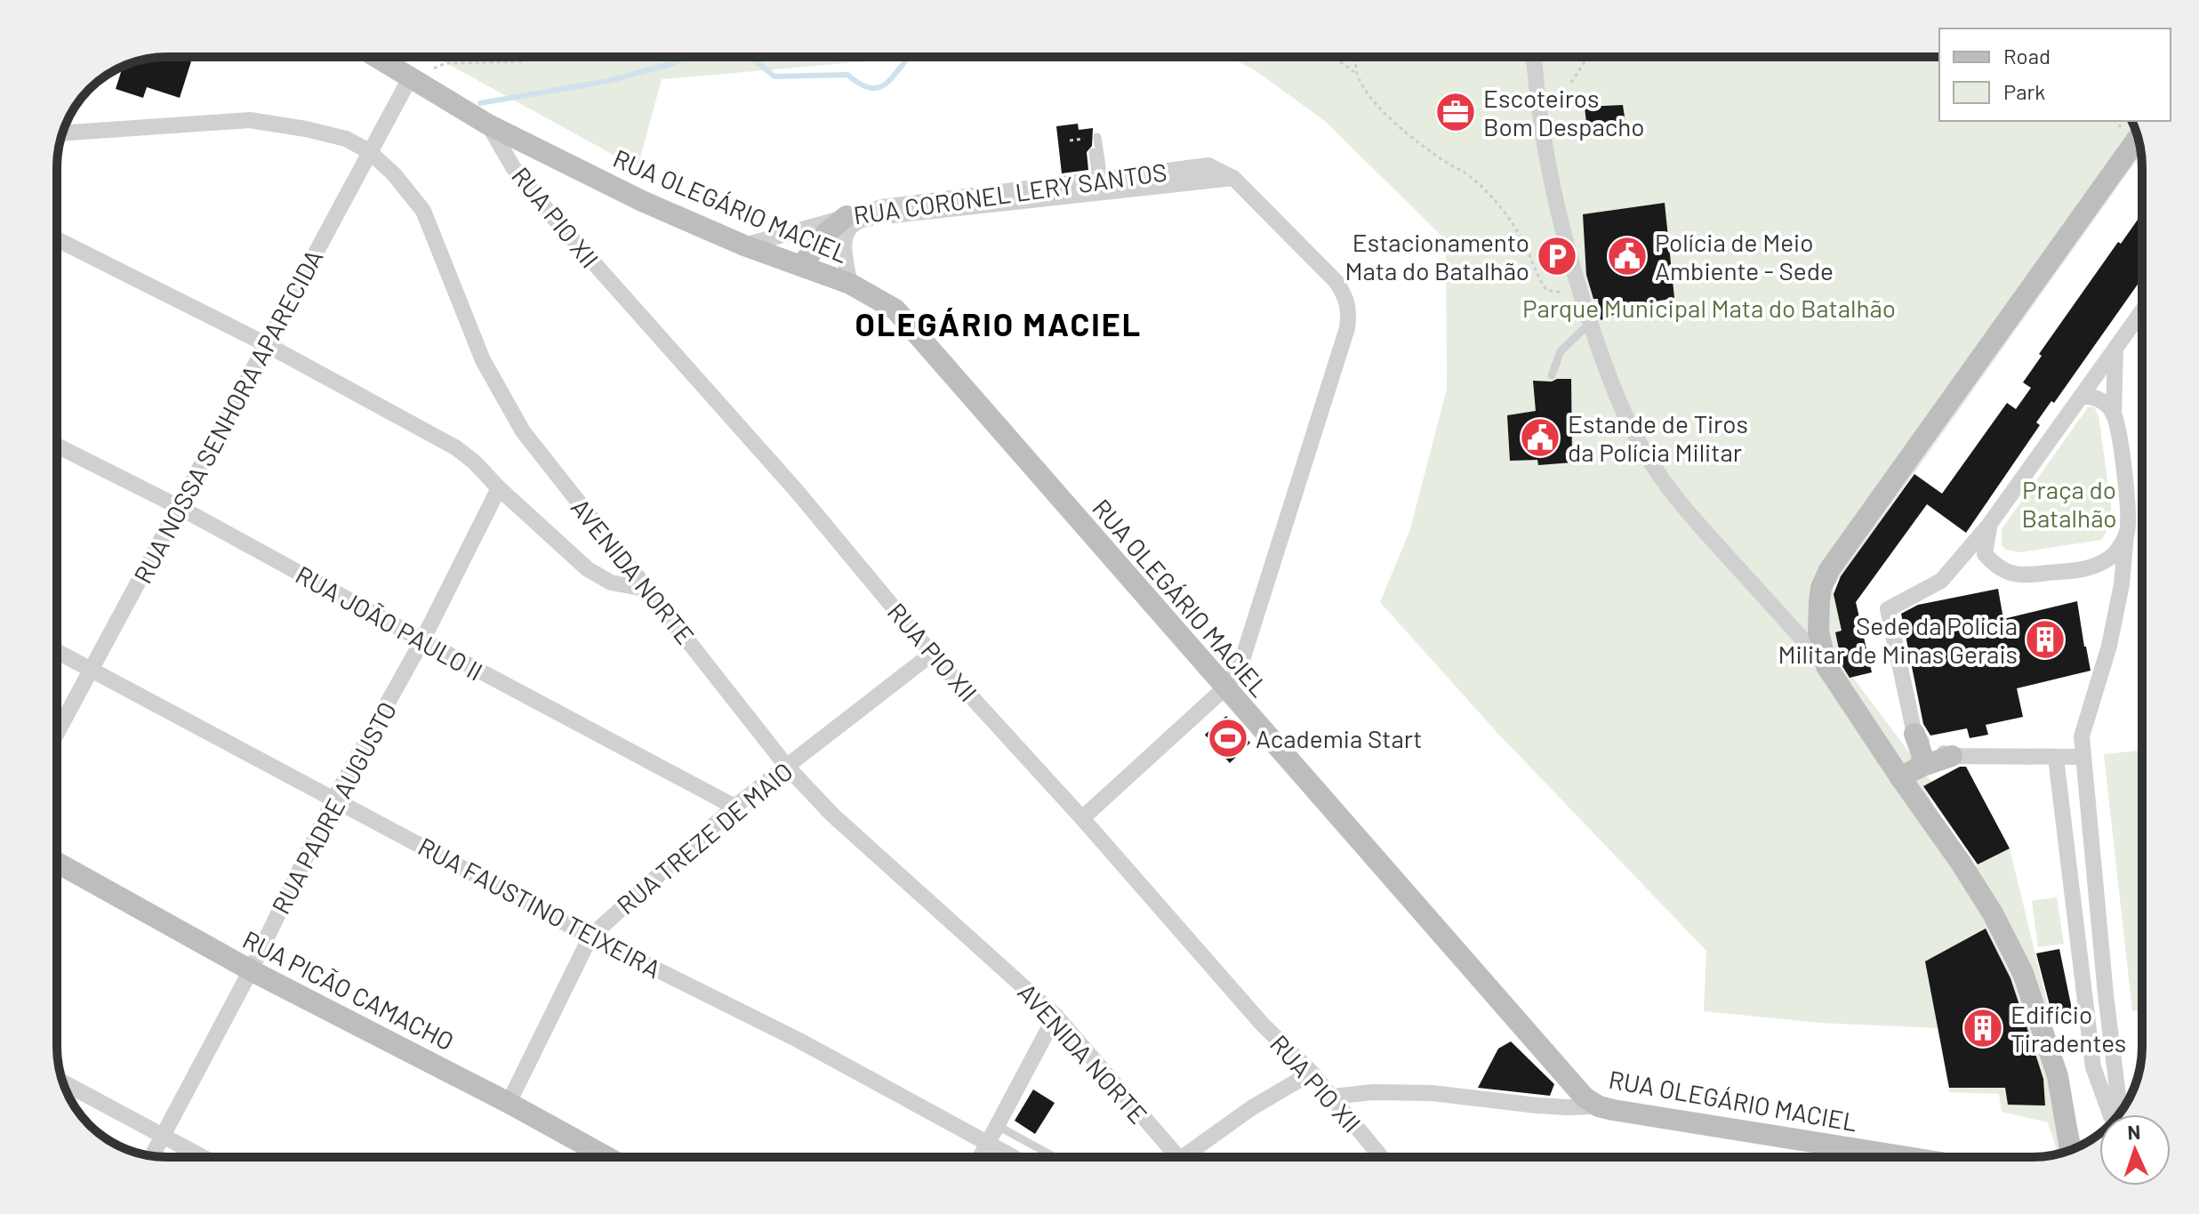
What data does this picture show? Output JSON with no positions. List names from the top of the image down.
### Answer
{
  "streets": {
    "street": [
      "RUA CORONEL LERY SANTOS",
      "RUA OLEGÁRIO MACIEL",
      "RUA PIO XII",
      "RUA NOSSA SENHORA APARECIDA",
      "AVENIDA NORTE",
      "RUA JOÃO PAULO II",
      "RUA PADRE AUGUSTO",
      "RUA TREZE DE MAIO",
      "RUA FAUSTINO TEIXEIRA",
      "RUA PICÃO CAMACHO"
    ]
  },
  "crossings": [
    ["RUA CORONEL LERY SANTOS", "RUA OLEGÁRIO MACIEL"],
    ["RUA CORONEL LERY SANTOS", "RUA PIO XII"],
    ["RUA OLEGÁRIO MACIEL", "RUA PIO XII"],
    ["RUA OLEGÁRIO MACIEL", "RUA NOSSA SENHORA APARECIDA"],
    ["RUA PIO XII", "RUA TREZE DE MAIO"],
    ["RUA NOSSA SENHORA APARECIDA", "AVENIDA NORTE"],
    ["RUA NOSSA SENHORA APARECIDA", "RUA JOÃO PAULO II"],
    ["RUA NOSSA SENHORA APARECIDA", "RUA FAUSTINO TEIXEIRA"],
    ["AVENIDA NORTE", "RUA TREZE DE MAIO"],
    ["RUA JOÃO PAULO II", "RUA PADRE AUGUSTO"],
    ["RUA JOÃO PAULO II", "RUA TREZE DE MAIO"],
    ["RUA PADRE AUGUSTO", "RUA FAUSTINO TEIXEIRA"],
    ["RUA PADRE AUGUSTO", "RUA PICÃO CAMACHO"],
    ["RUA TREZE DE MAIO", "RUA FAUSTINO TEIXEIRA"],
    ["RUA TREZE DE MAIO", "RUA PICÃO CAMACHO"]
  ],
  "districts": ["OLEGÁRIO MACIEL"],
  "parks": ["Parque Municipal Mata do Batalhão", "Praça do Batalhão"],
  "places": {
    "office": ["Escoteiros Bom Despacho"],
    "parking": ["Estacionamento Mata do Batalhão"],
    "public building": ["Polícia de Meio Ambiente - Sede", "Estande de Tiros da Polícia Militar"],
    "building": ["Sede da Polícia Militar de Minas Gerais", "Edifício Tiradentes"],
    "sports": ["Academia Start"]
  },
  "legend": ["Road", "Park"],
  "north": "top"
}
